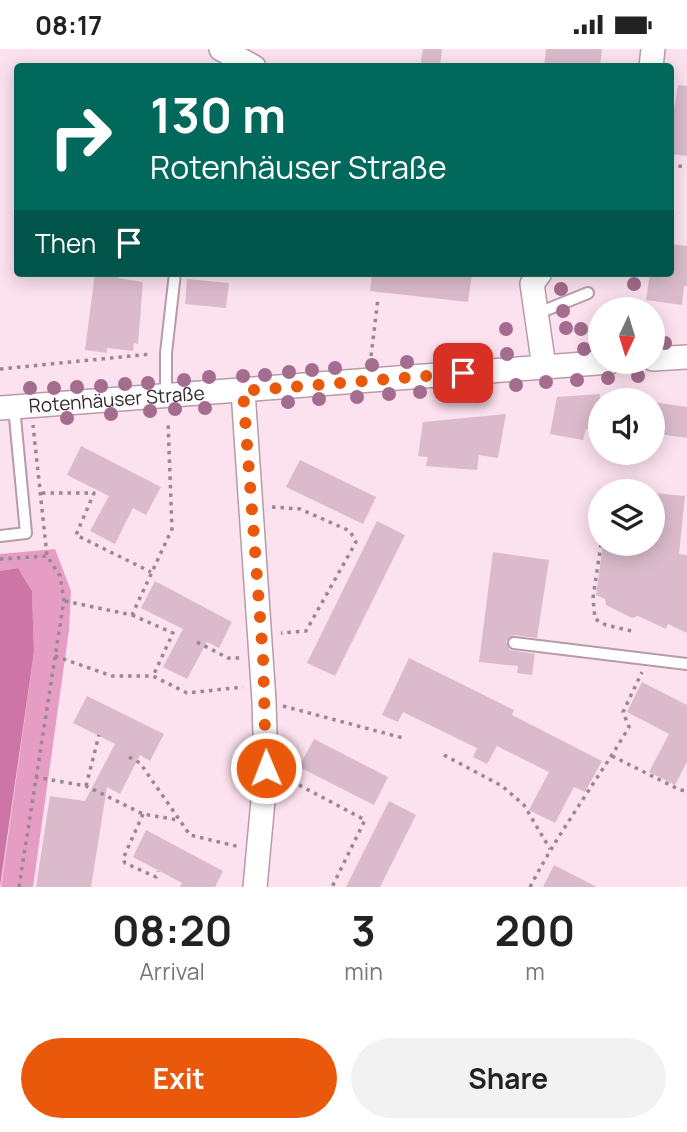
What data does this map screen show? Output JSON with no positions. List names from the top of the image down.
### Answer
{
  "streets": {
    "street": ["Rotenhäuser Straße"]
  },
  "north": "bottom",
  "page": {
    "status": "08:17",
    "turn": ["130 m", "Rotenhäuser Straße"],
    "then": "Then",
    "eta": [
      "08:20",
      "Arrival",
      "3",
      "min",
      "200",
      "m"
    ],
    "buttons": ["Exit", "Share"]
  }
}
